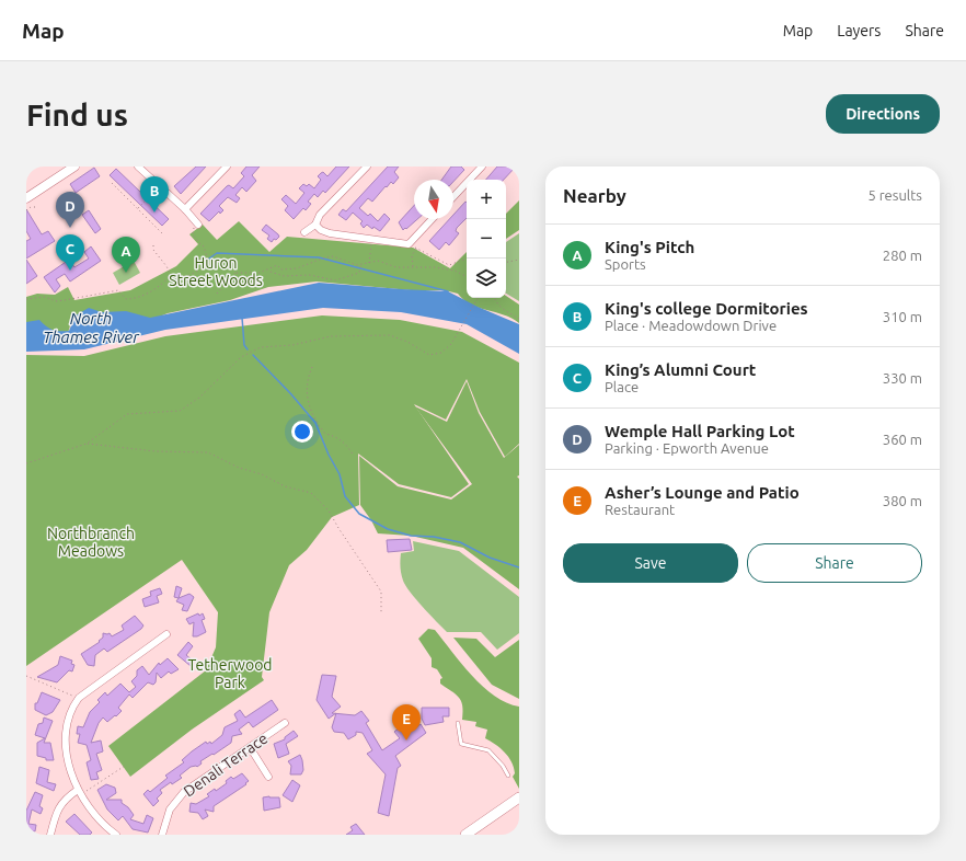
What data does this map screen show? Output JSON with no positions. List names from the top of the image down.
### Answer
{
  "streets": {
    "street": ["Denali Terrace"]
  },
  "water": ["North Thames River"],
  "parks": ["Huron Street Woods", "Northbranch Meadows", "Tetherwood Park"],
  "north": "bottom",
  "page": {
    "header": "Map",
    "nav": ["Map", "Layers", "Share"],
    "buttons": [
      "Directions",
      ["Save", "Share"]
    ],
    "title": "Find us",
    "heading": ["Nearby", "5 results"],
    "pins": [
      "B",
      "D",
      "C",
      "A",
      "E"
    ],
    "map_buttons": ["+", "−"],
    "list": [
      {
        "mark": "A",
        "name": "King's Pitch",
        "note": "Sports",
        "value": "280 m"
      },
      {
        "mark": "B",
        "name": "King's college Dormitories",
        "note": "Place · Meadowdown Drive",
        "value": "310 m"
      },
      {
        "mark": "C",
        "name": "King’s Alumni Court",
        "note": "Place",
        "value": "330 m"
      },
      {
        "mark": "D",
        "name": "Wemple Hall Parking Lot",
        "note": "Parking · Epworth Avenue",
        "value": "360 m"
      },
      {
        "mark": "E",
        "name": "Asher’s Lounge and Patio",
        "note": "Restaurant",
        "value": "380 m"
      }
    ]
  }
}
